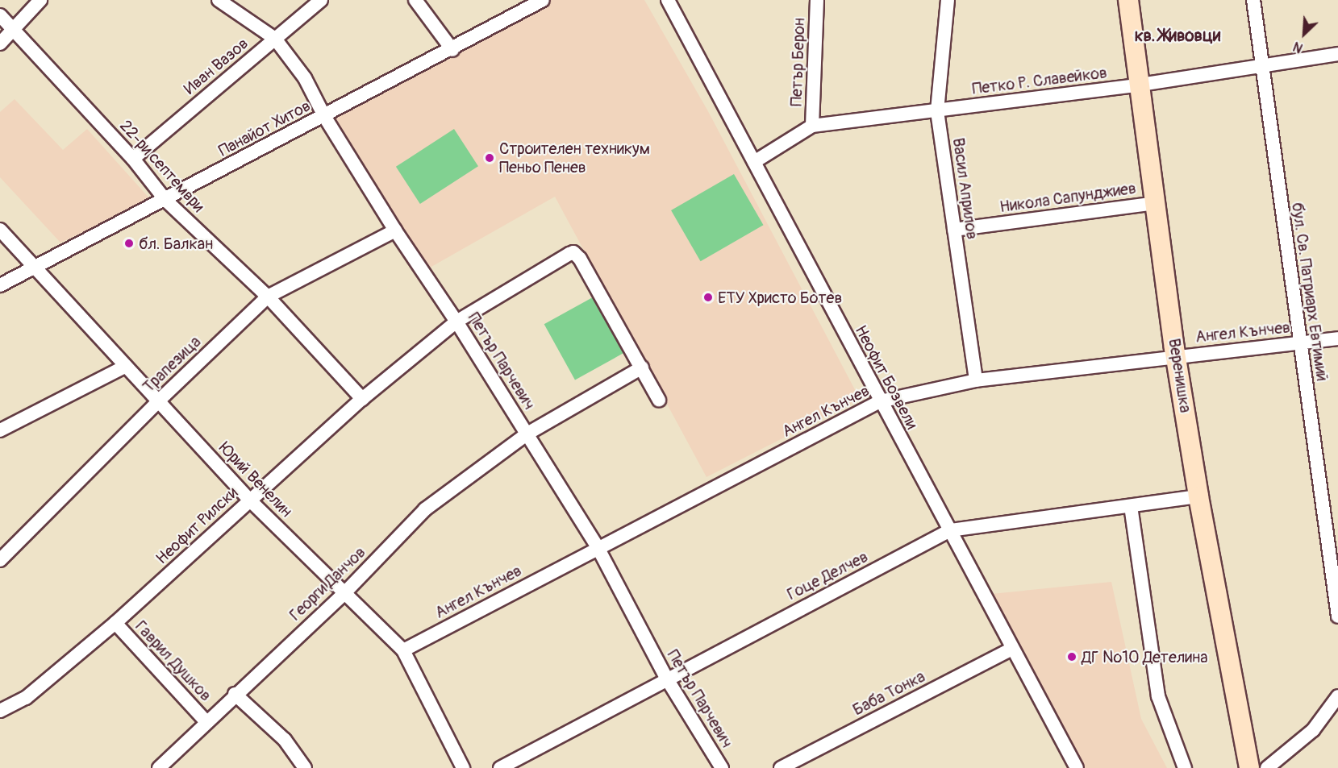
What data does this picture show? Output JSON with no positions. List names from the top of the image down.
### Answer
{
  "streets": {
    "main road": ["Веренишка"],
    "street": [
      "Петър Берон",
      "Иван Вазов",
      "Петко Р. Славейков",
      "Панайот Хитов",
      "22-ри септември",
      "Васил Априлов",
      "Никола Сапунджиев",
      "бул. Св. Патриарх Евтимий",
      "Ангел Кънчев",
      "Петър Парчевич",
      "Трапезица",
      "Неофит Бозвели",
      "Юрий Венелин",
      "Неофит Рилски",
      "Гоце Делчев",
      "Георги Данчов",
      "Гаврил Душков",
      "Баба Тонка"
    ]
  },
  "crossings": [
    ["Петър Берон", "Петко Р. Славейков"],
    ["Иван Вазов", "22-ри септември"],
    ["Иван Вазов", "Петър Парчевич"],
    ["Петко Р. Славейков", "Васил Априлов"],
    ["Петко Р. Славейков", "бул. Св. Патриарх Евтимий"],
    ["Петко Р. Славейков", "Веренишка"],
    ["Петко Р. Славейков", "Неофит Бозвели"],
    ["Панайот Хитов", "22-ри септември"],
    ["Панайот Хитов", "Петър Парчевич"],
    ["Панайот Хитов", "Юрий Венелин"],
    ["22-ри септември", "Трапезица"],
    ["22-ри септември", "Неофит Рилски"],
    ["Васил Априлов", "Никола Сапунджиев"],
    ["Васил Априлов", "Ангел Кънчев"],
    ["Никола Сапунджиев", "Веренишка"],
    ["бул. Св. Патриарх Евтимий", "Ангел Кънчев"],
    ["Ангел Кънчев", "Петър Парчевич"],
    ["Ангел Кънчев", "Веренишка"],
    ["Ангел Кънчев", "Неофит Бозвели"],
    ["Ангел Кънчев", "Юрий Венелин"],
    ["Петър Парчевич", "Трапезица"],
    ["Петър Парчевич", "Неофит Рилски"],
    ["Петър Парчевич", "Гоце Делчев"],
    ["Петър Парчевич", "Георги Данчов"],
    ["Трапезица", "Юрий Венелин"],
    ["Веренишка", "Гоце Делчев"],
    ["Неофит Бозвели", "Гоце Делчев"],
    ["Неофит Бозвели", "Баба Тонка"],
    ["Юрий Венелин", "Неофит Рилски"],
    ["Юрий Венелин", "Георги Данчов"],
    ["Неофит Рилски", "Георги Данчов"],
    ["Неофит Рилски", "Гаврил Душков"],
    ["Георги Данчов", "Гаврил Душков"]
  ],
  "districts": ["кв. Живовци"],
  "places": [
    "Строителен техникум Пеньо Пенев",
    "бл. Балкан",
    "ЕТУ Христо Ботев",
    "ДГ №10 Детелина"
  ],
  "north": "bottom left"
}
